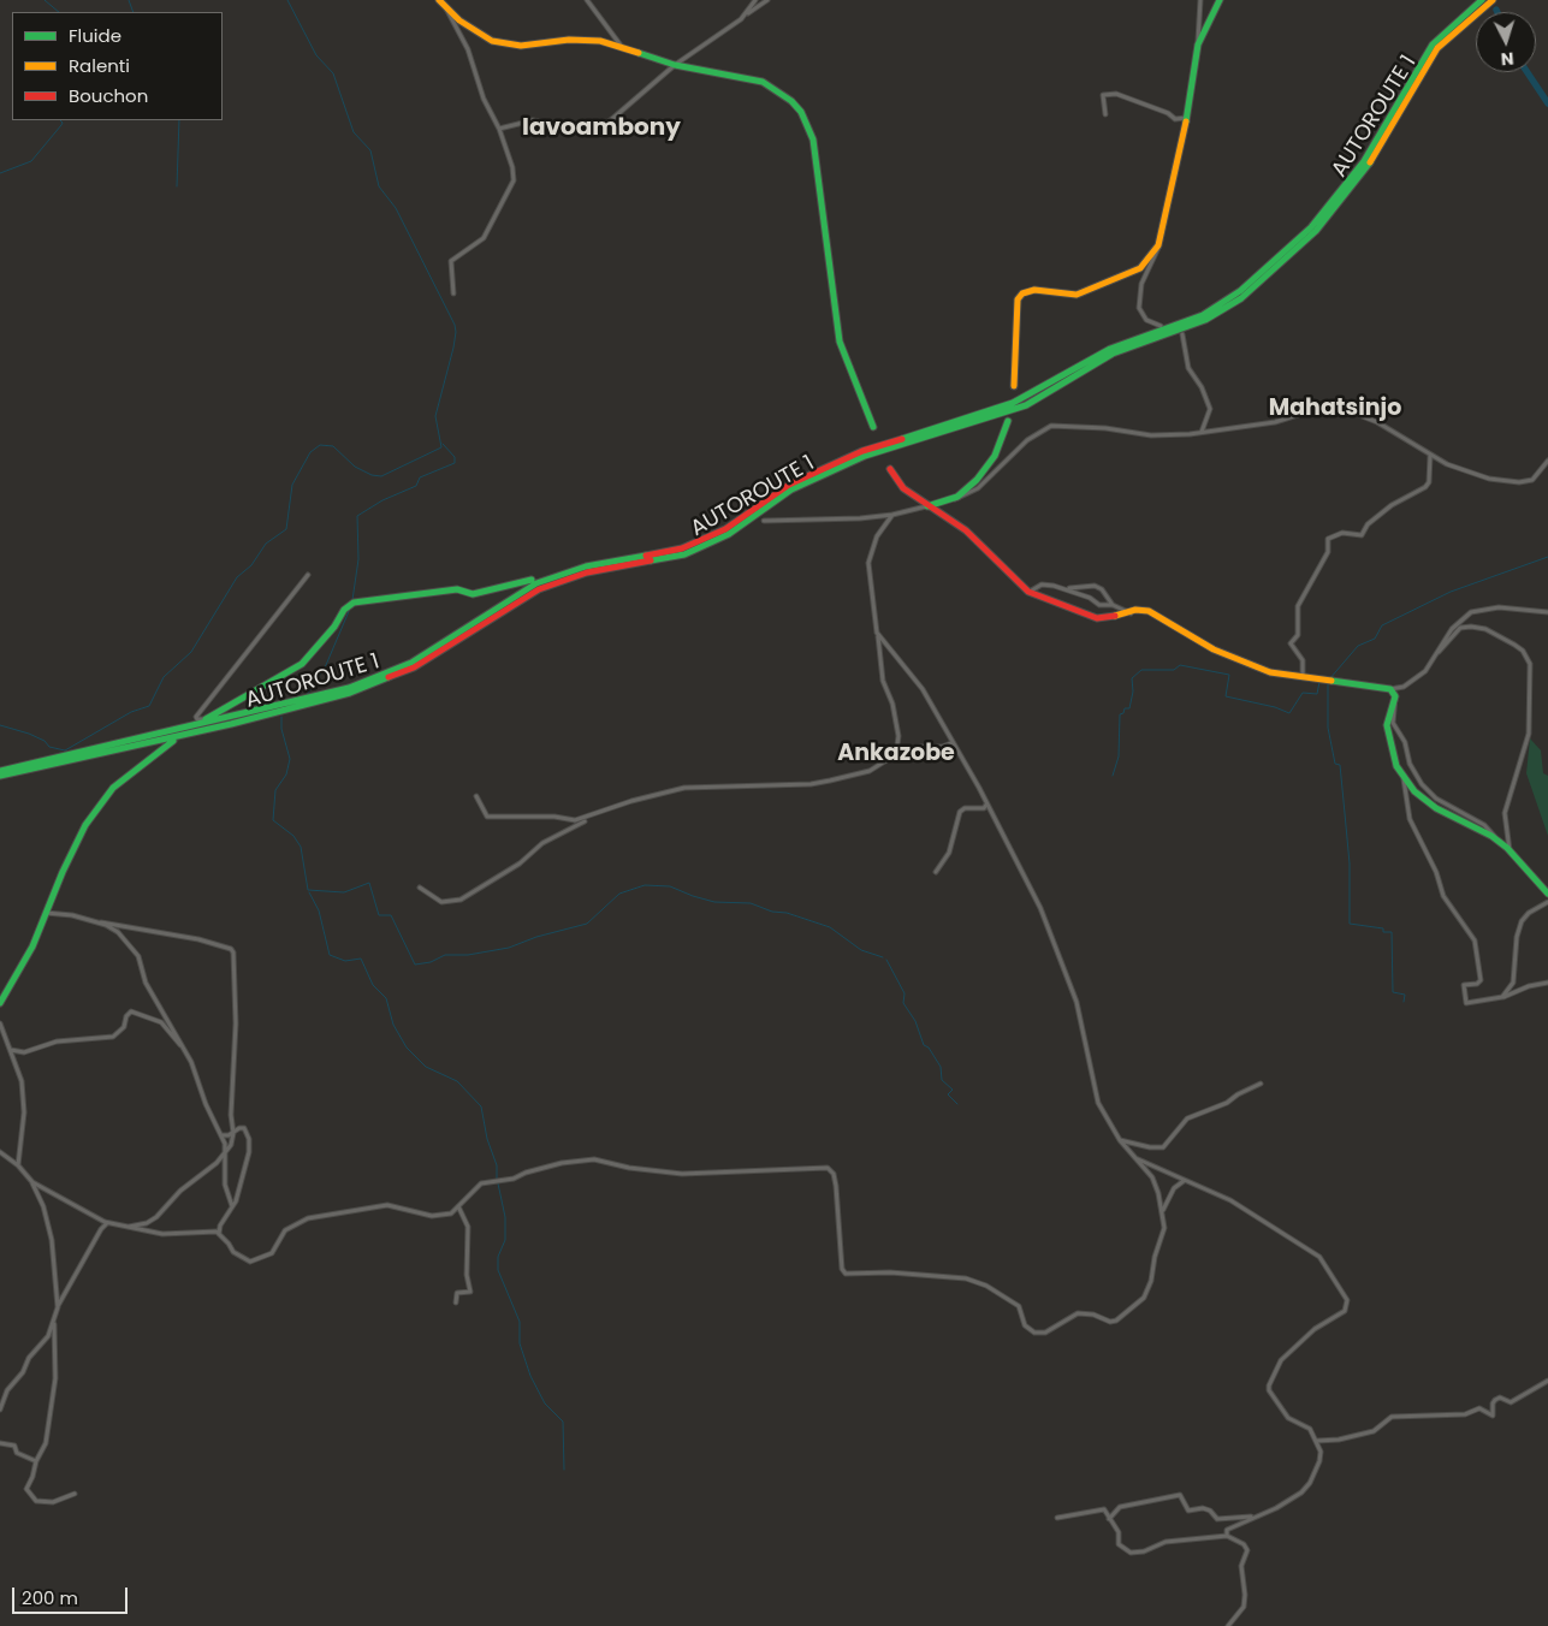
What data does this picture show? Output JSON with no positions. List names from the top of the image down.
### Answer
{
  "streets": {
    "main road": ["AUTOROUTE 1"]
  },
  "districts": ["Iavoambony", "Mahatsinjo", "Ankazobe"],
  "legend": ["Fluide", "Ralenti", "Bouchon"],
  "scale_bar": "200 m",
  "north": "bottom"
}
